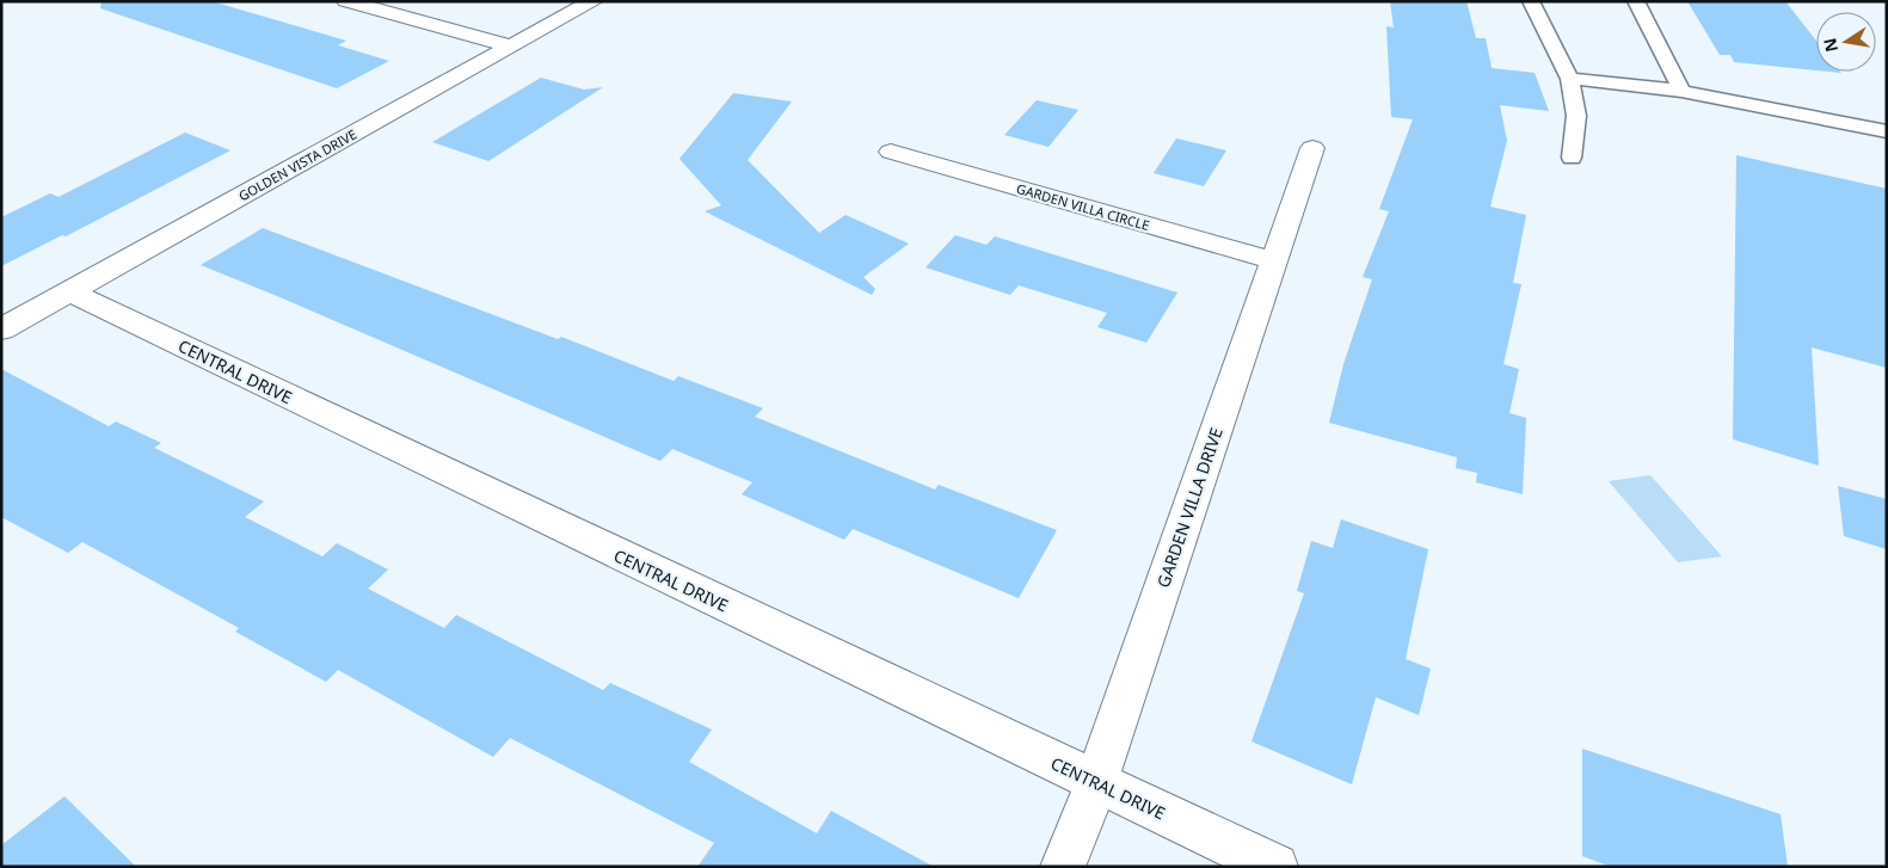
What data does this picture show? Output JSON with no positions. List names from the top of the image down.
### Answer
{
  "streets": {
    "street": [
      "GOLDEN VISTA DRIVE",
      "GARDEN VILLA CIRCLE",
      "CENTRAL DRIVE",
      "GARDEN VILLA DRIVE"
    ]
  },
  "crossings": [
    ["GOLDEN VISTA DRIVE", "CENTRAL DRIVE"],
    ["GARDEN VILLA CIRCLE", "GARDEN VILLA DRIVE"],
    ["CENTRAL DRIVE", "GARDEN VILLA DRIVE"]
  ],
  "north": "left"
}
